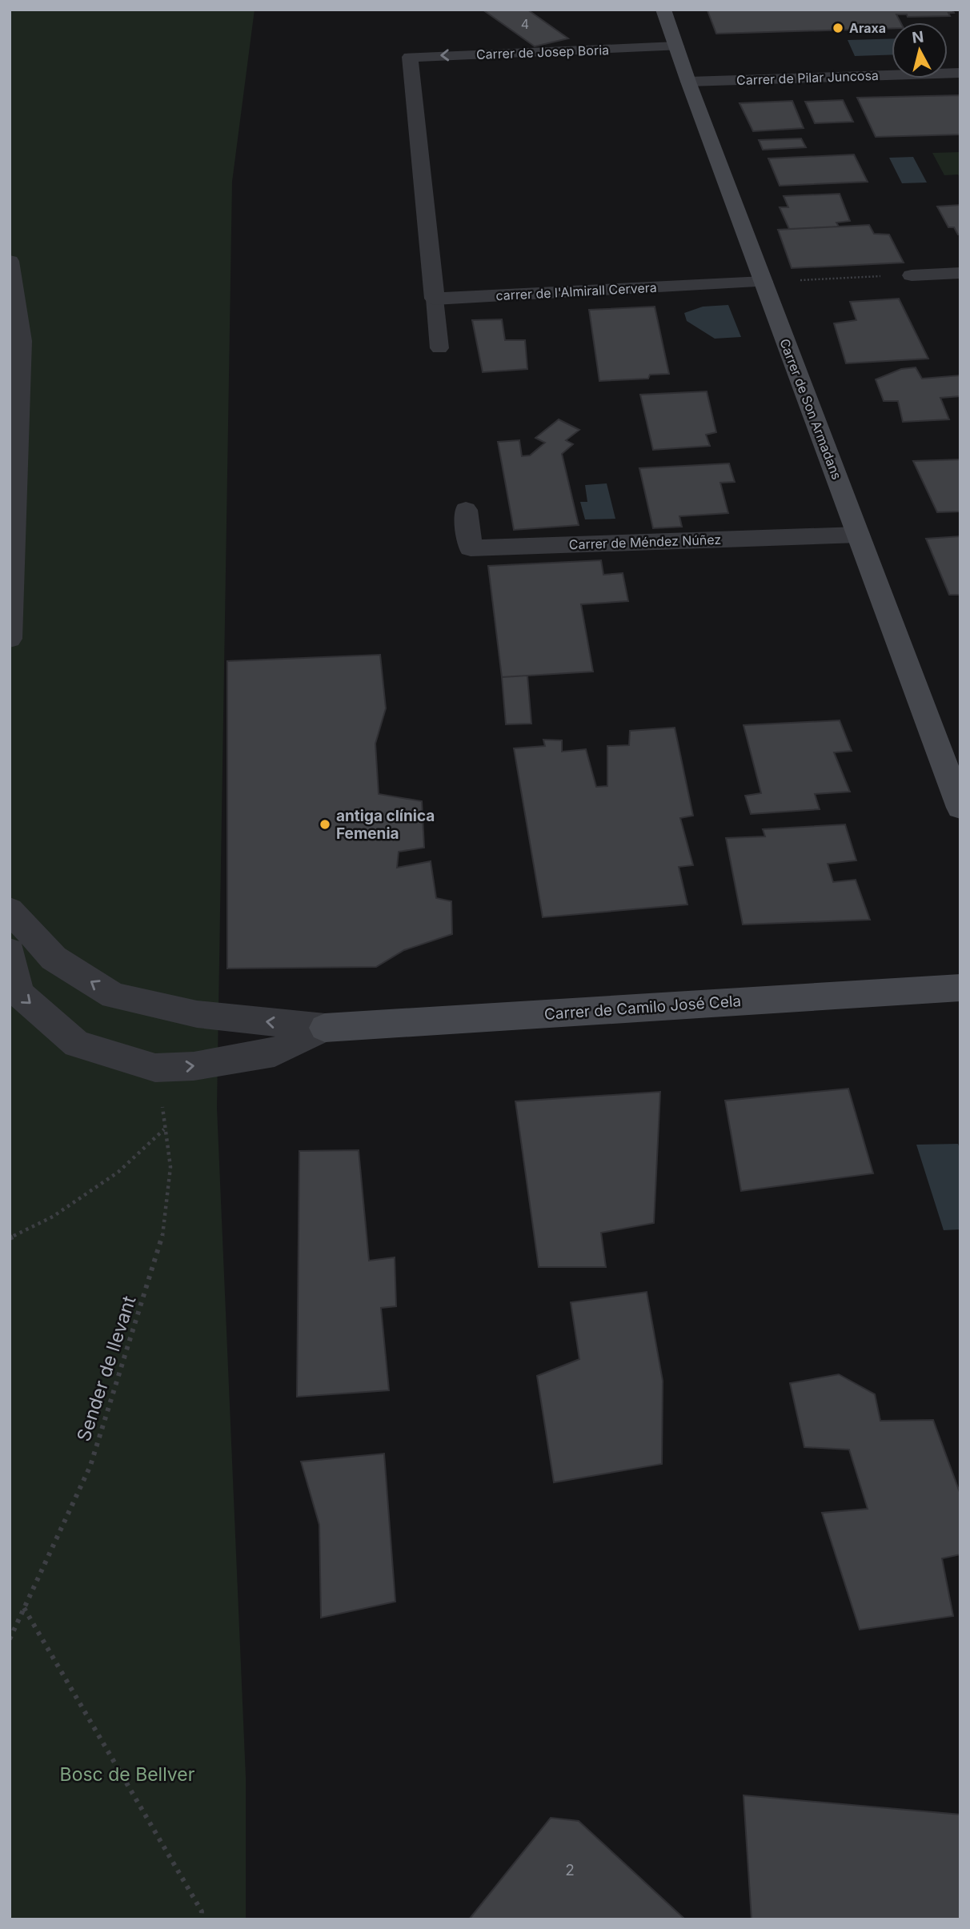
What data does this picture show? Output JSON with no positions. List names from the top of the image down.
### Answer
{
  "streets": {
    "street": [
      "Carrer de Josep Boria",
      "Carrer de Pilar Juncosa",
      "carrer de l'Almirall Cervera",
      "Carrer de Son Armadans",
      "Carrer de Méndez Núñez",
      "Carrer de Camilo José Cela"
    ],
    "path": ["Sender de llevant"]
  },
  "crossings": [
    ["Carrer de Josep Boria", "carrer de l'Almirall Cervera"],
    ["Carrer de Josep Boria", "Carrer de Son Armadans"],
    ["Carrer de Pilar Juncosa", "Carrer de Son Armadans"],
    ["carrer de l'Almirall Cervera", "Carrer de Son Armadans"],
    ["Carrer de Son Armadans", "Carrer de Méndez Núñez"]
  ],
  "parks": ["Bosc de Bellver"],
  "places": ["Araxa", "antiga clínica Femenia"],
  "house_numbers": ["4", "2"],
  "north": "top"
}
